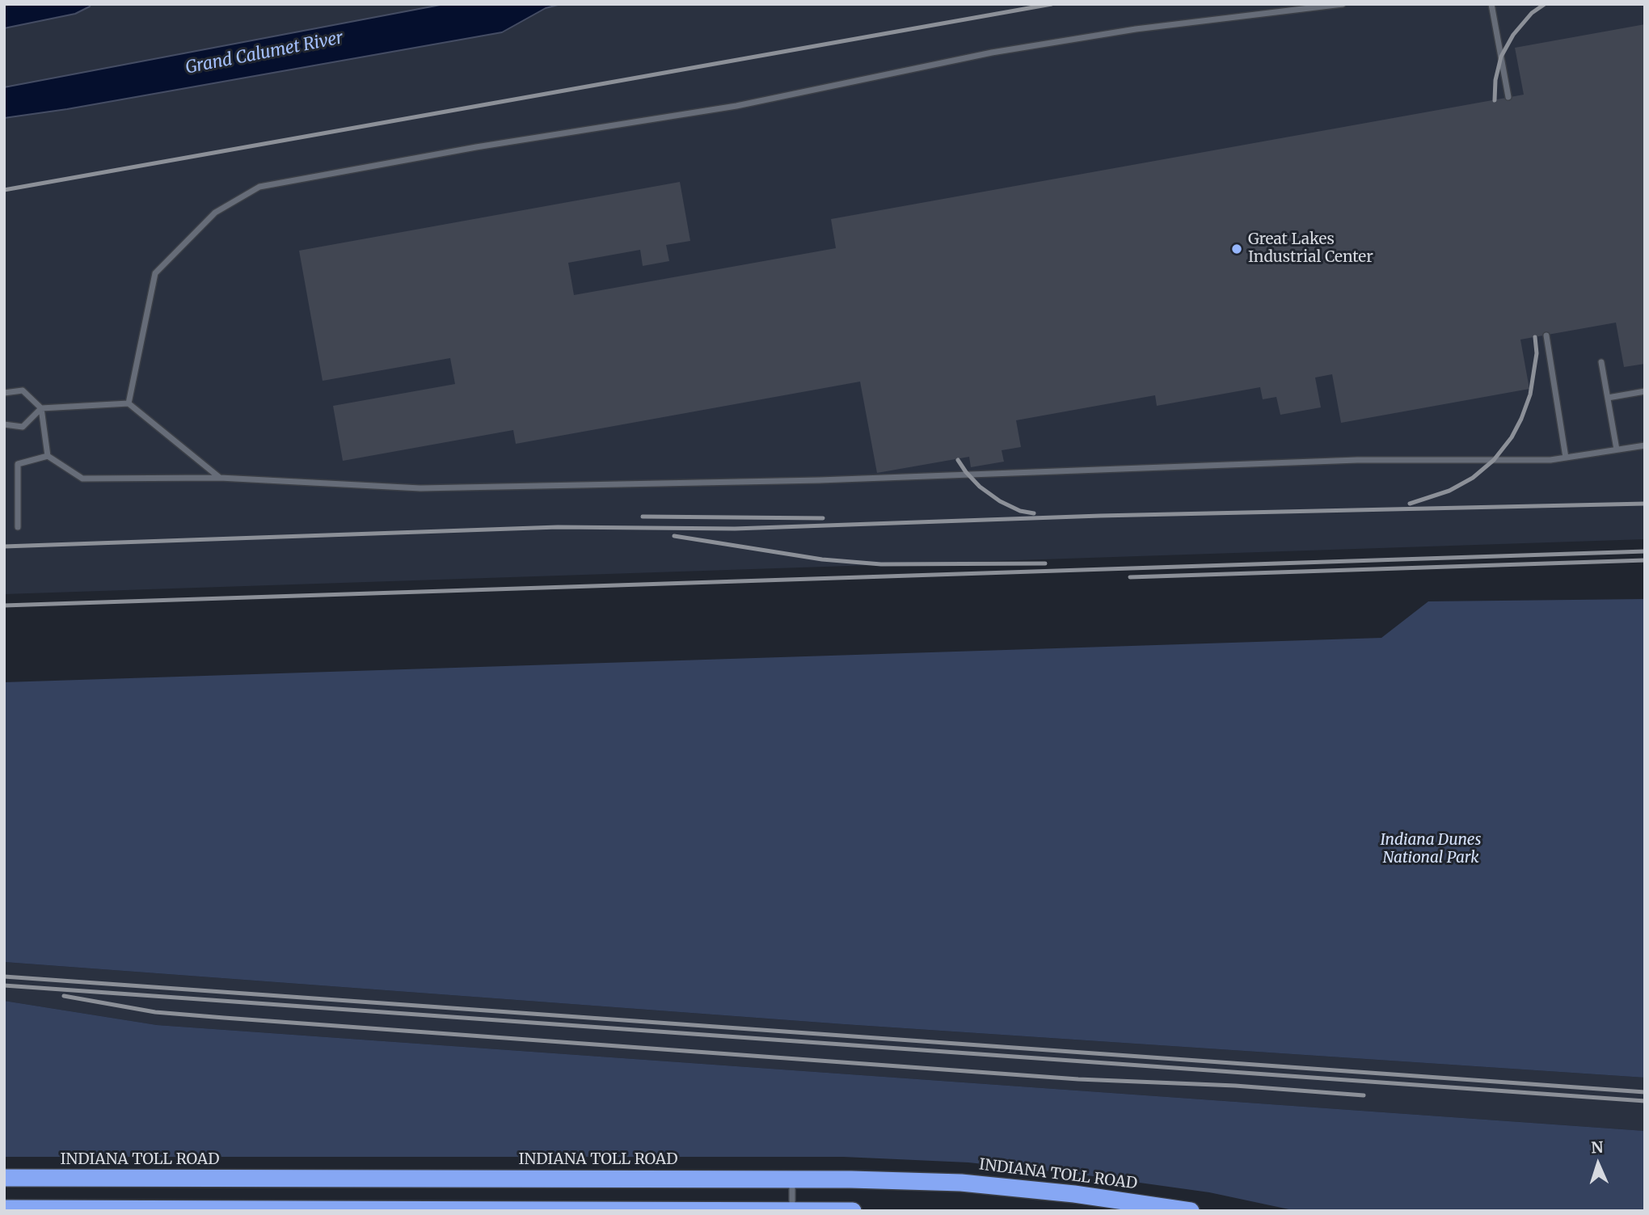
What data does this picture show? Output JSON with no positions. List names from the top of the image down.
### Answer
{
  "streets": {
    "highway": ["INDIANA TOLL ROAD"]
  },
  "water": ["Grand Calumet River"],
  "parks": ["Indiana Dunes National Park"],
  "places": ["Great Lakes Industrial Center"],
  "north": "top"
}
